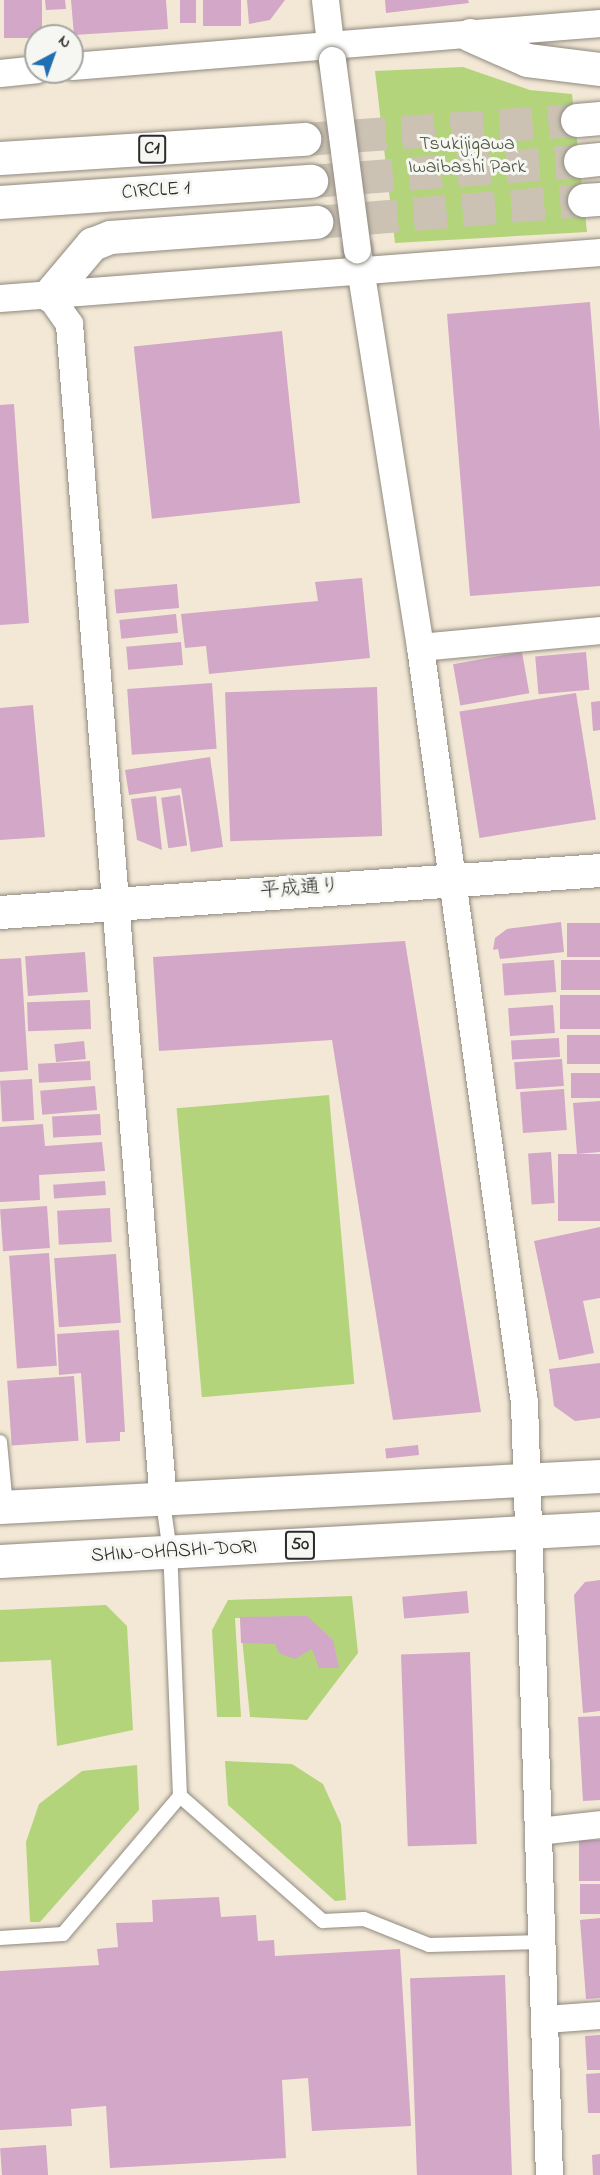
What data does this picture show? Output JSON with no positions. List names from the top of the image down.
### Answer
{
  "streets": {
    "main road": [
      "C1",
      "CIRCLE 1",
      "平成通り",
      "50",
      "SHIN-OHASHI-DORI"
    ]
  },
  "parks": ["Tsukijigawa Iwaibashi Park"],
  "north": "top right"
}
